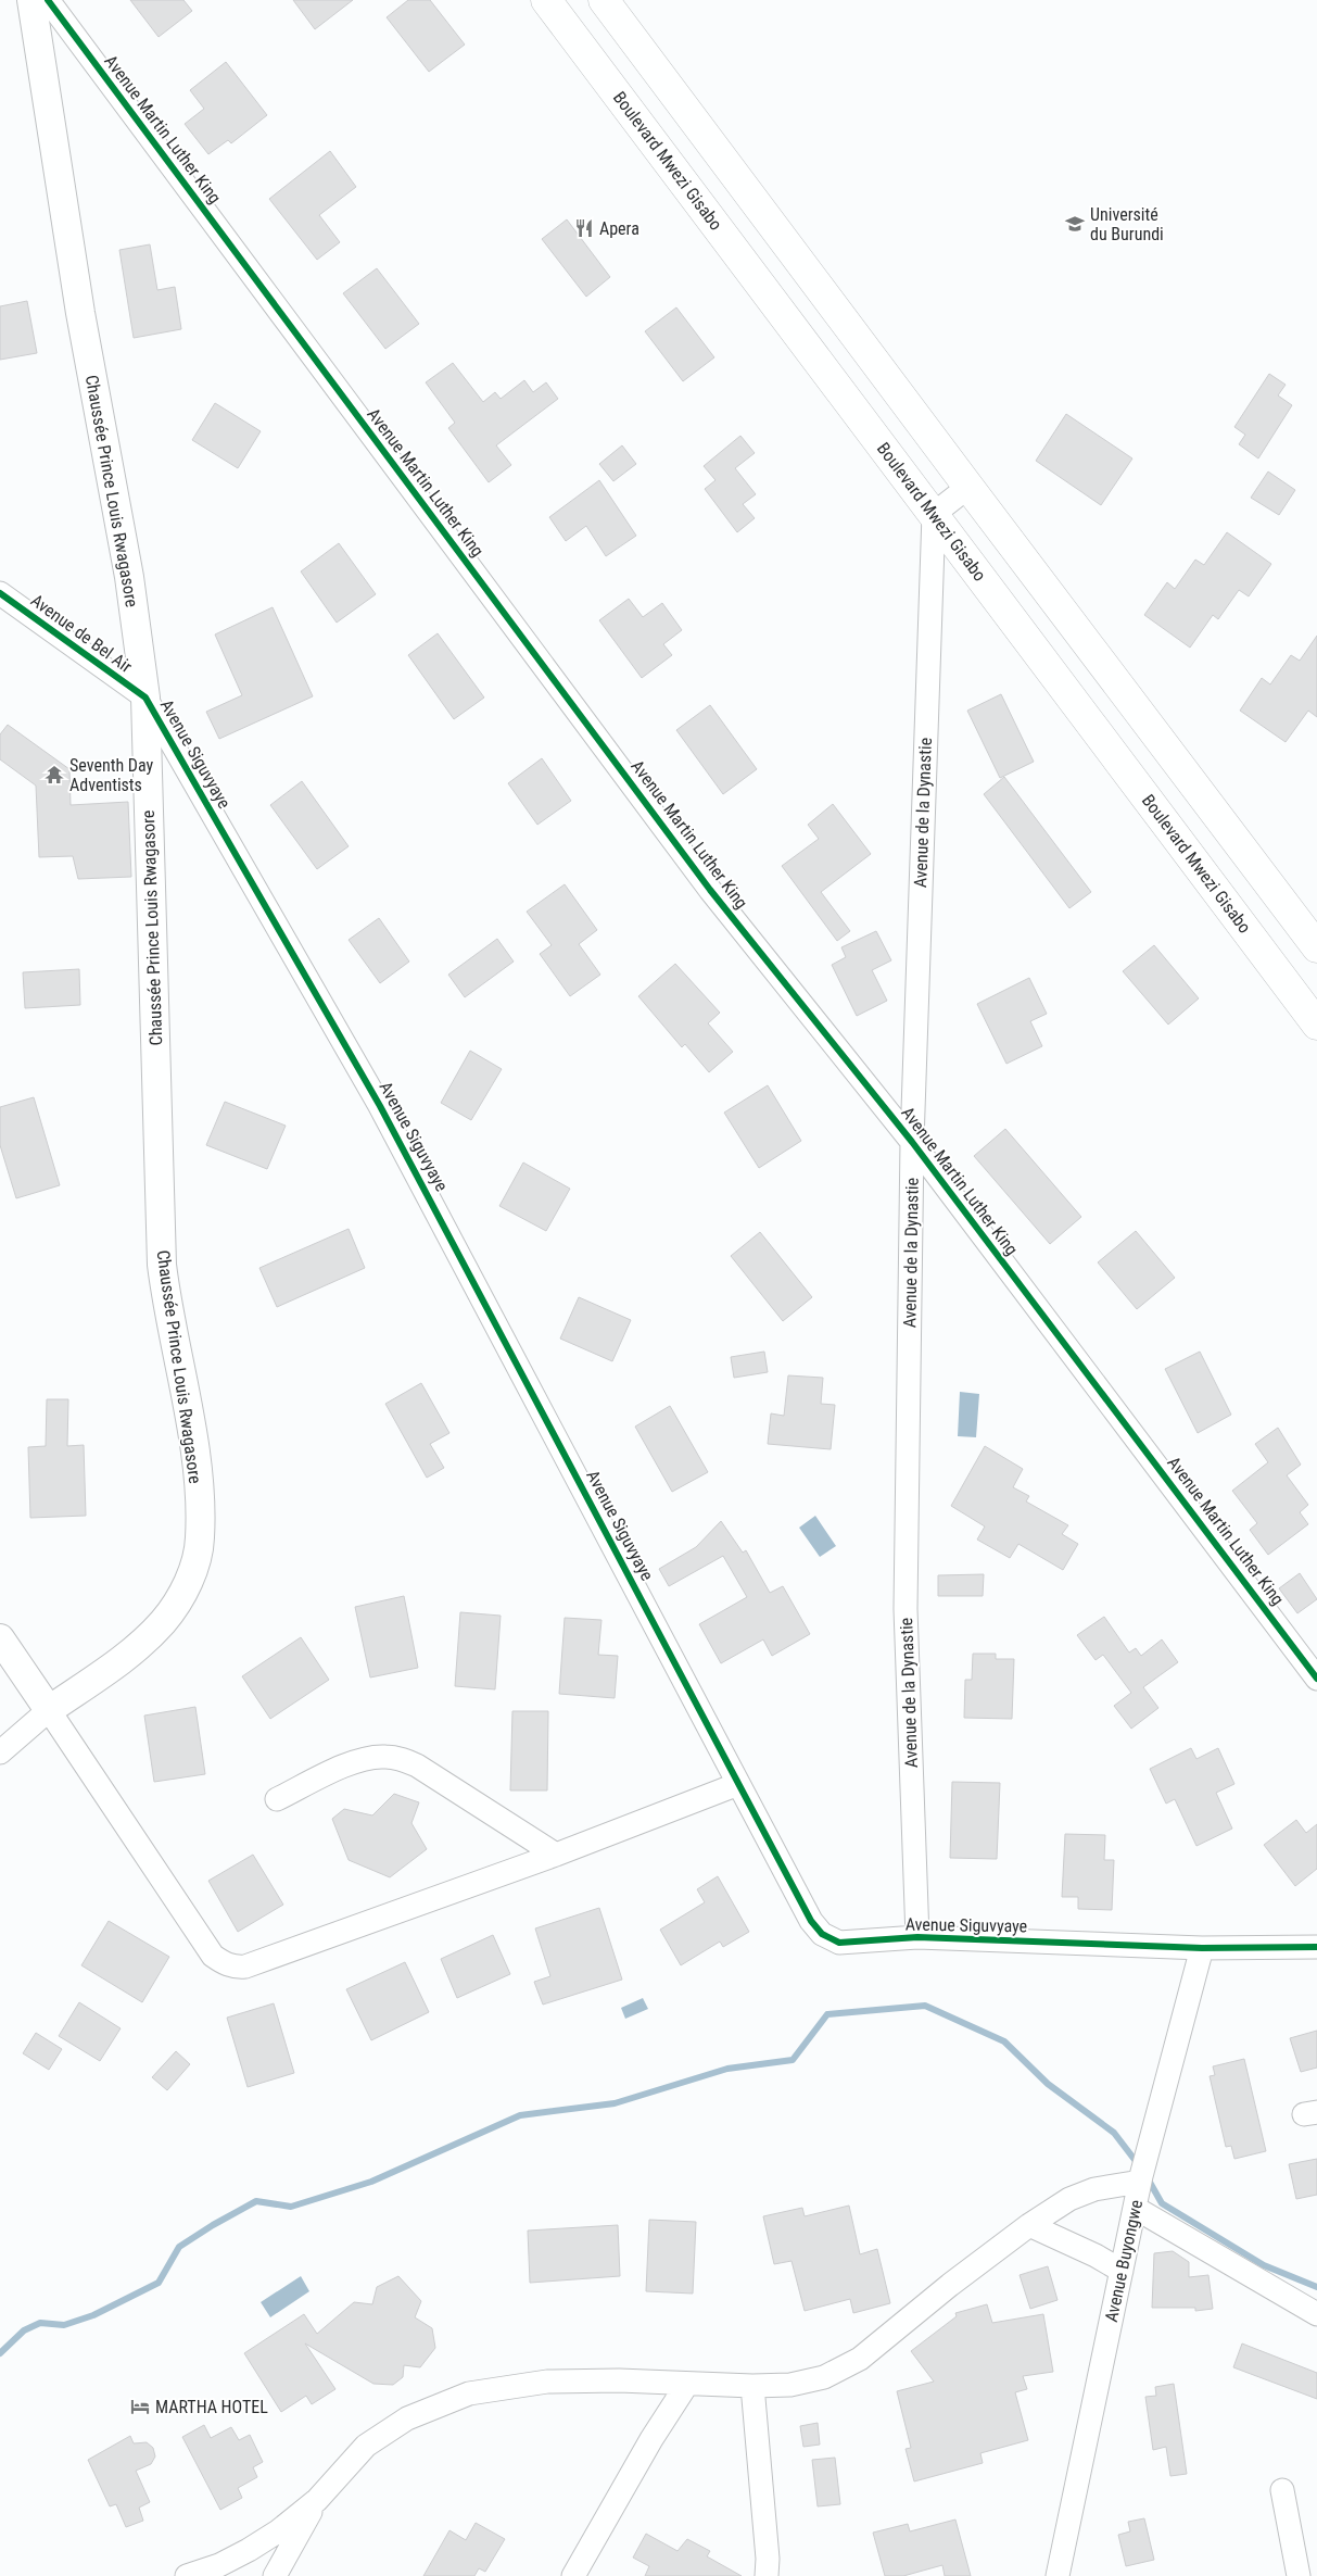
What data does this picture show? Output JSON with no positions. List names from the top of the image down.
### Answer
{
  "streets": {
    "main road": ["Boulevard Mwezi Gisabo"],
    "street": [
      "Avenue Martin Luther King",
      "Chaussée Prince Louis Rwagasore",
      "Avenue de Bel Air",
      "Avenue Siguvyaye",
      "Avenue de la Dynastie",
      "Avenue Buyongwe"
    ]
  },
  "crossings": [
    ["Avenue Martin Luther King", "Avenue de la Dynastie"],
    ["Boulevard Mwezi Gisabo", "Avenue de la Dynastie"],
    ["Chaussée Prince Louis Rwagasore", "Avenue de Bel Air"],
    ["Chaussée Prince Louis Rwagasore", "Avenue Siguvyaye"],
    ["Avenue de Bel Air", "Avenue Siguvyaye"],
    ["Avenue Siguvyaye", "Avenue de la Dynastie"],
    ["Avenue Siguvyaye", "Avenue Buyongwe"]
  ],
  "places": {
    "school or university": ["Université du Burundi"],
    "restaurant": ["Apera"],
    "temple": ["Seventh Day Adventists"],
    "hotel": ["MARTHA HOTEL"]
  }
}
